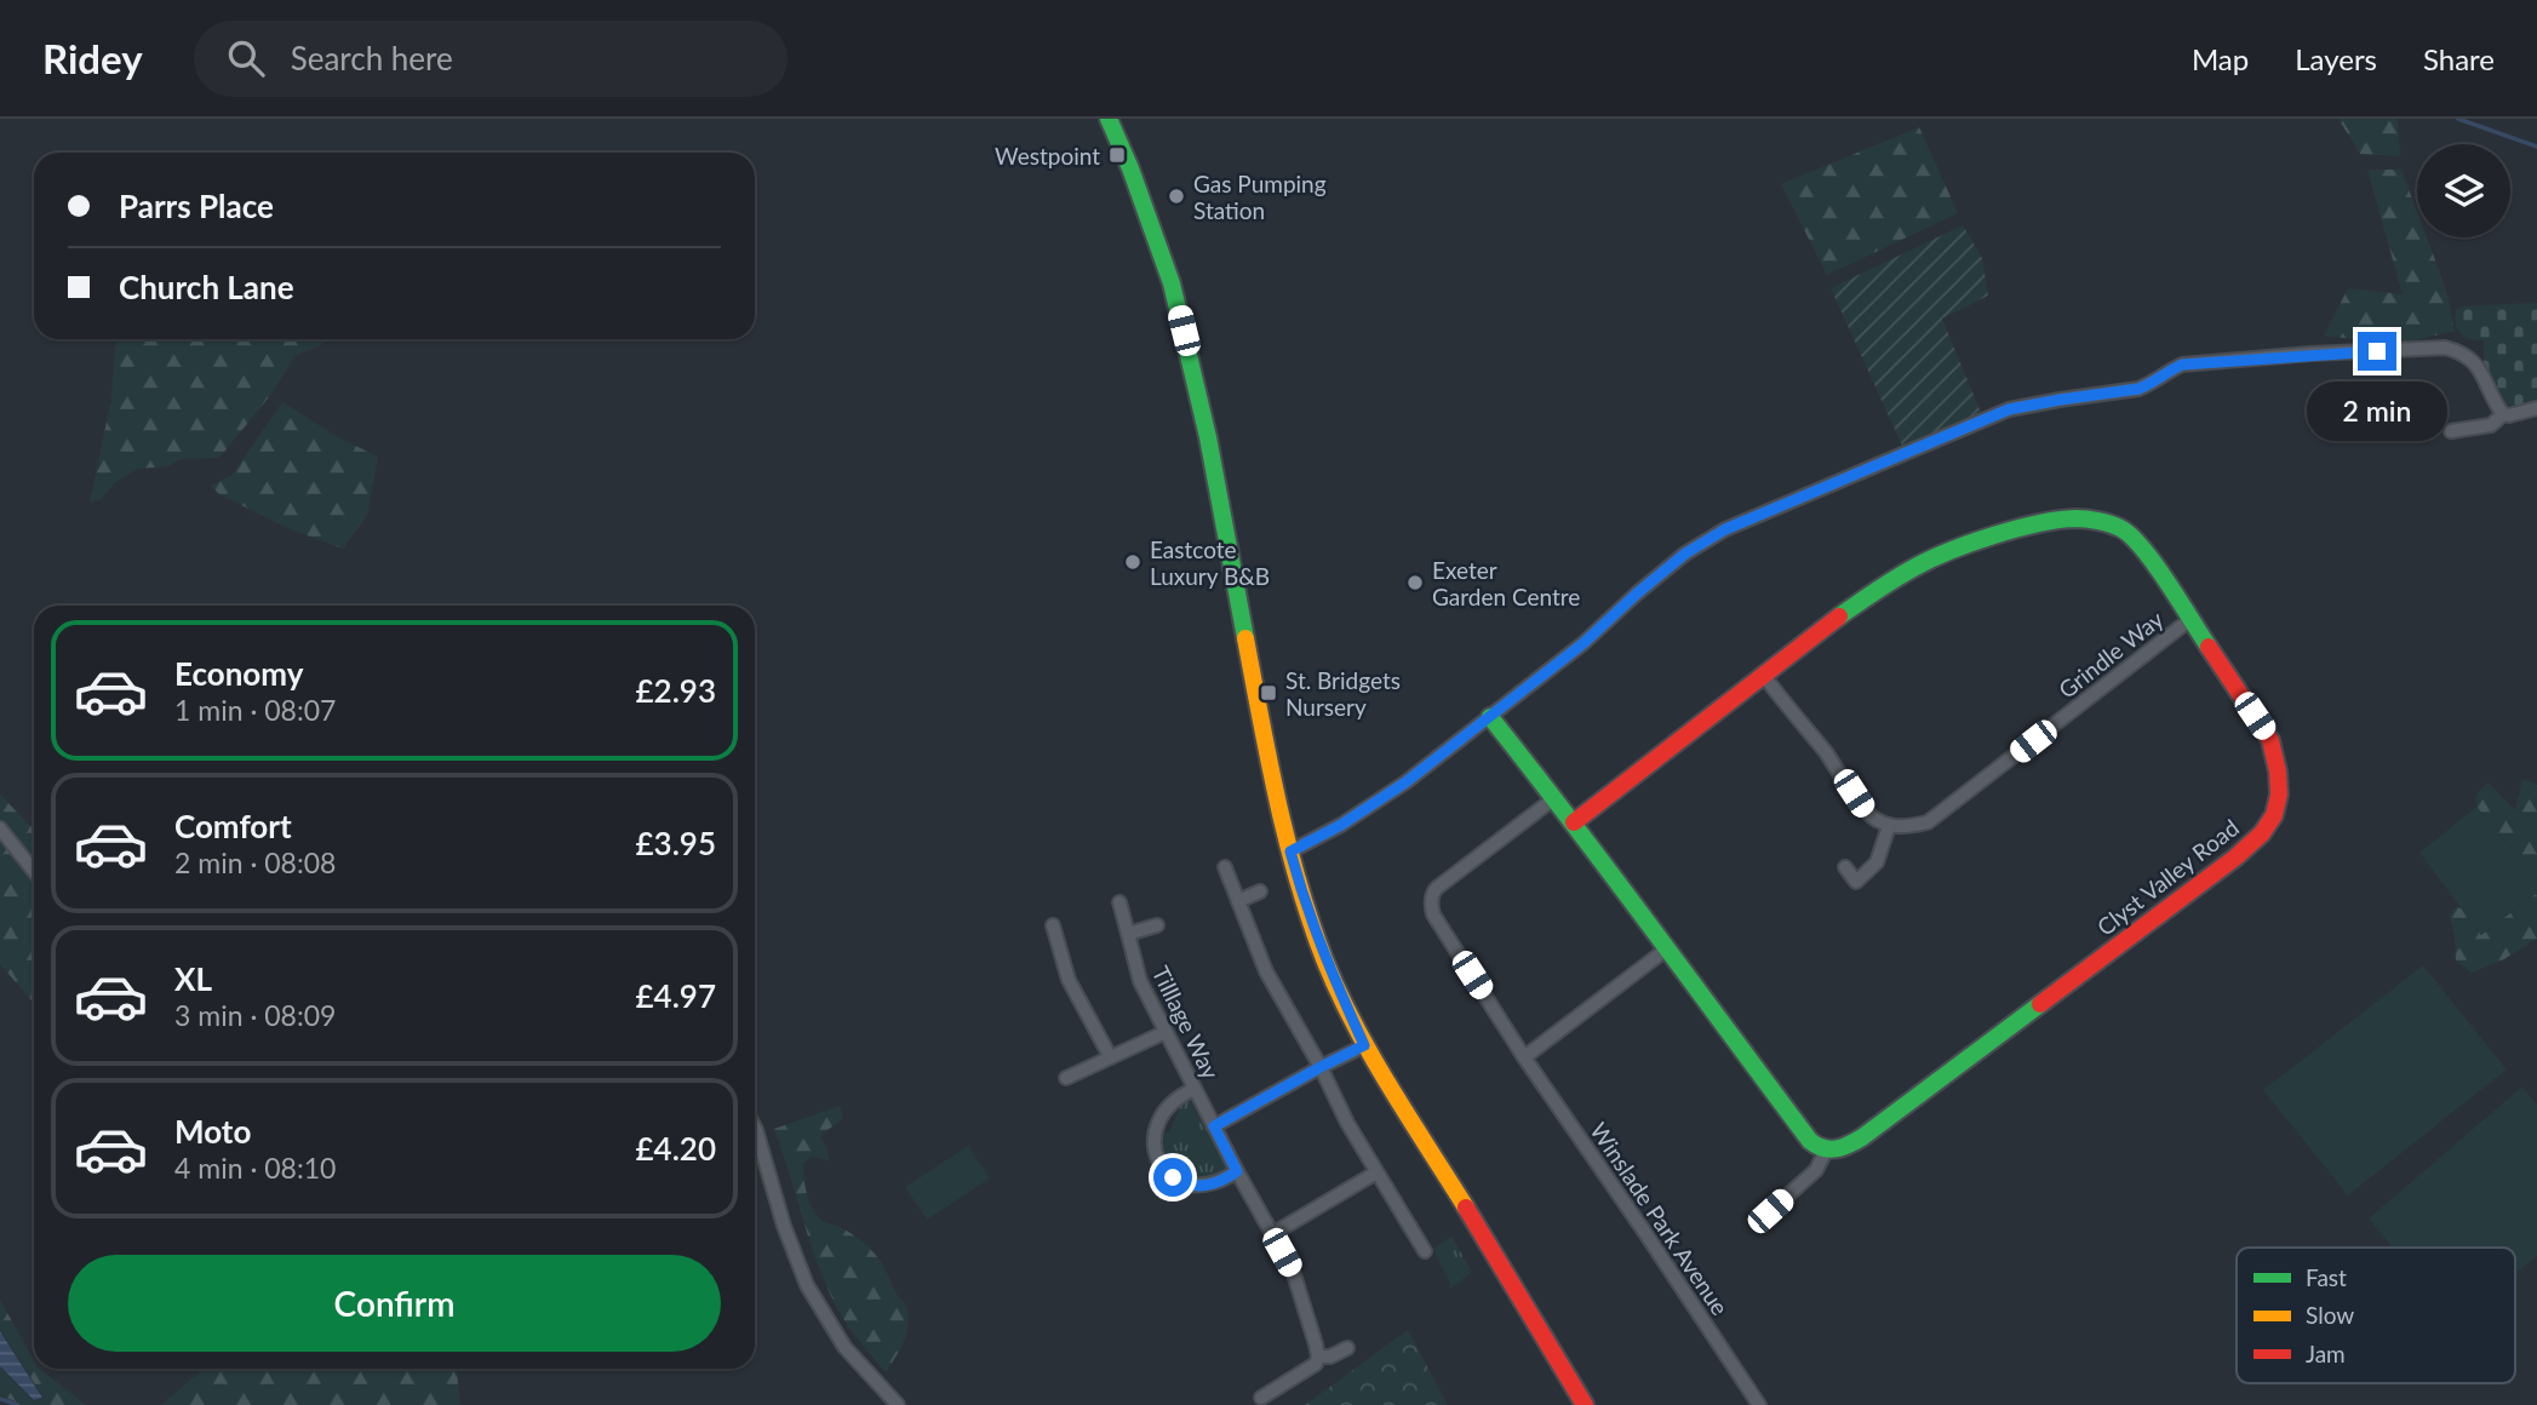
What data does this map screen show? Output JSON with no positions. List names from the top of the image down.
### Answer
{
  "streets": {
    "street": [
      "Grindle Way",
      "Clyst Valley Road",
      "Tilllage Way",
      "Winslade Park Avenue"
    ]
  },
  "crossings": [
    ["Grindle Way", "Clyst Valley Road"]
  ],
  "places": {
    "transit": ["Westpoint", "St. Bridgets Nursery"],
    "other": ["Gas Pumping Station", "Eastcote Luxury B&B", "Exeter Garden Centre"]
  },
  "legend": ["Fast", "Slow", "Jam"],
  "page": {
    "header": "Ridey",
    "search": "Search here",
    "nav": ["Map", "Layers", "Share"],
    "banner": ["Parrs Place", "Church Lane"],
    "bubble": "2 min",
    "list": [
      {
        "name": "Economy",
        "note": "1 min · 08:07",
        "value": "£2.93"
      },
      {
        "name": "Comfort",
        "note": "2 min · 08:08",
        "value": "£3.95"
      },
      {
        "name": "XL",
        "note": "3 min · 08:09",
        "value": "£4.97"
      },
      {
        "name": "Moto",
        "note": "4 min · 08:10",
        "value": "£4.20"
      }
    ],
    "buttons": "Confirm"
  }
}
